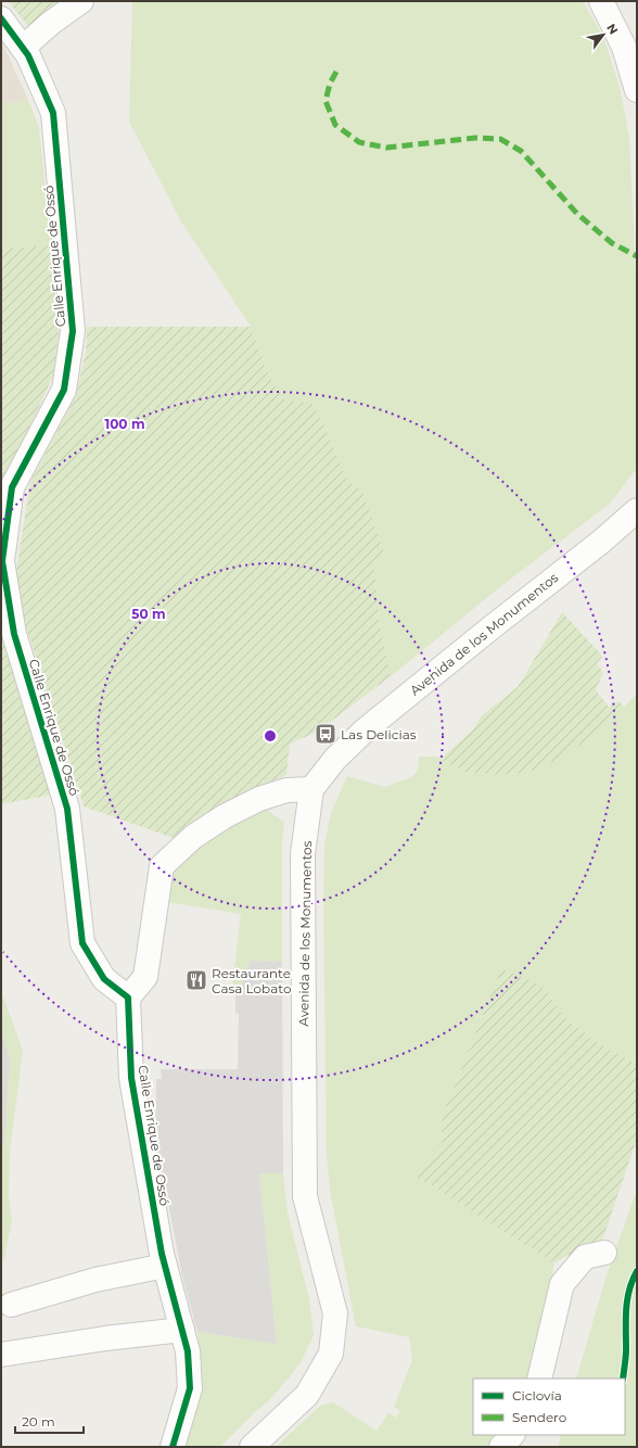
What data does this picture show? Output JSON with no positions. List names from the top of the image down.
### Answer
{
  "streets": {
    "street": ["Calle Enrique de Ossó", "Avenida de los Monumentos"]
  },
  "places": {
    "bus stop": ["Las Delicias"],
    "restaurant": ["Restaurante Casa Lobato"]
  },
  "legend": ["Ciclovía", "Sendero"],
  "scale_bar": "20 m",
  "north": "top right",
  "rings": ["100 m", "50 m"]
}
